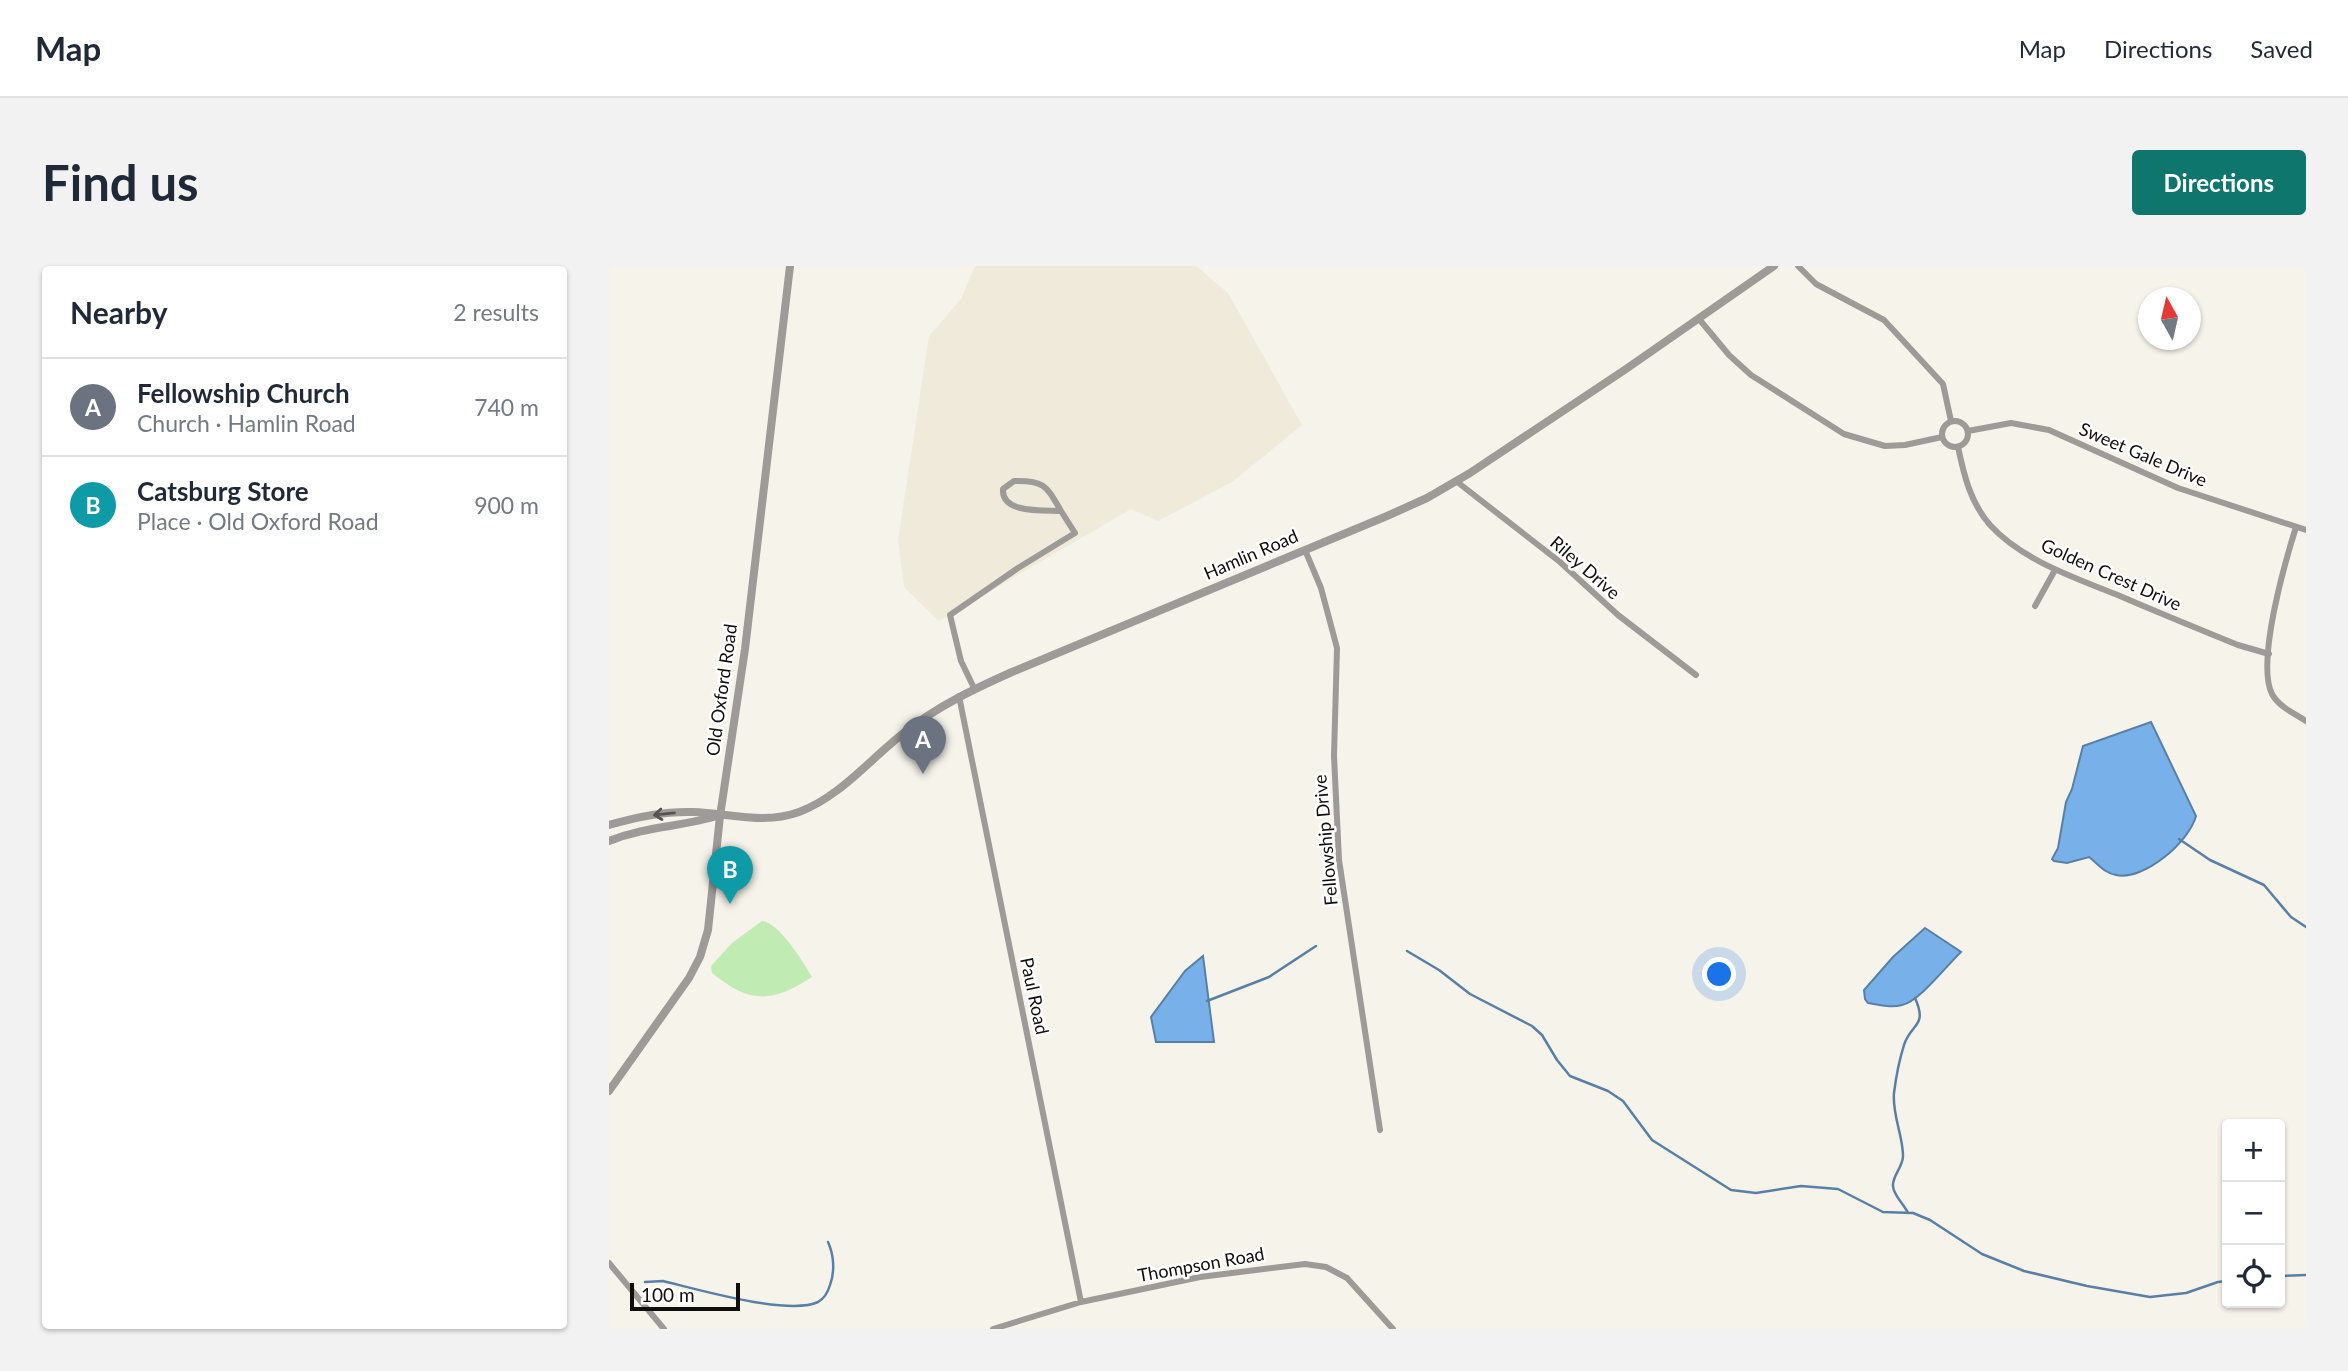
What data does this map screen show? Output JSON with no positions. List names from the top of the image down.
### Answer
{
  "streets": {
    "street": [
      "Sweet Gale Drive",
      "Hamlin Road",
      "Riley Drive",
      "Golden Crest Drive",
      "Old Oxford Road",
      "Fellowship Drive",
      "Paul Road",
      "Thompson Road"
    ]
  },
  "crossings": [
    ["Sweet Gale Drive", "Golden Crest Drive"],
    ["Hamlin Road", "Riley Drive"],
    ["Hamlin Road", "Old Oxford Road"],
    ["Hamlin Road", "Fellowship Drive"],
    ["Hamlin Road", "Paul Road"],
    ["Paul Road", "Thompson Road"]
  ],
  "scale_bar": "100 m",
  "north": "top",
  "page": {
    "header": "Map",
    "nav": ["Map", "Directions", "Saved"],
    "buttons": "Directions",
    "title": "Find us",
    "heading": ["Nearby", "2 results"],
    "list": [
      {
        "mark": "A",
        "name": "Fellowship Church",
        "note": "Church · Hamlin Road",
        "value": "740 m"
      },
      {
        "mark": "B",
        "name": "Catsburg Store",
        "note": "Place · Old Oxford Road",
        "value": "900 m"
      }
    ],
    "pins": ["A", "B"],
    "map_buttons": ["+", "−"],
    "scale": "100 m"
  }
}
